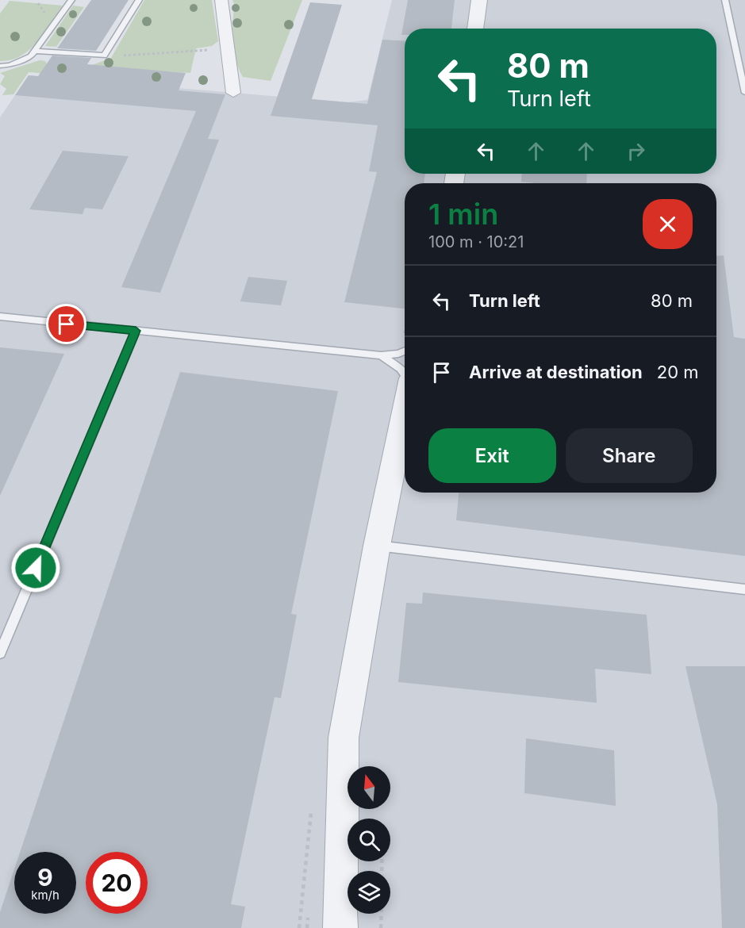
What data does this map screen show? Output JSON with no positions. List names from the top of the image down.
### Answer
{
  "north": "top",
  "page": {
    "turn": ["80 m", "Turn left"],
    "heading": ["1 min", "100 m · 10:21"],
    "list": [
      {
        "name": "Turn left",
        "value": "80 m"
      },
      {
        "name": "Arrive at destination",
        "value": "20 m"
      }
    ],
    "buttons": ["Exit", "Share"],
    "speed": "9 km/h",
    "limit": "20"
  }
}
